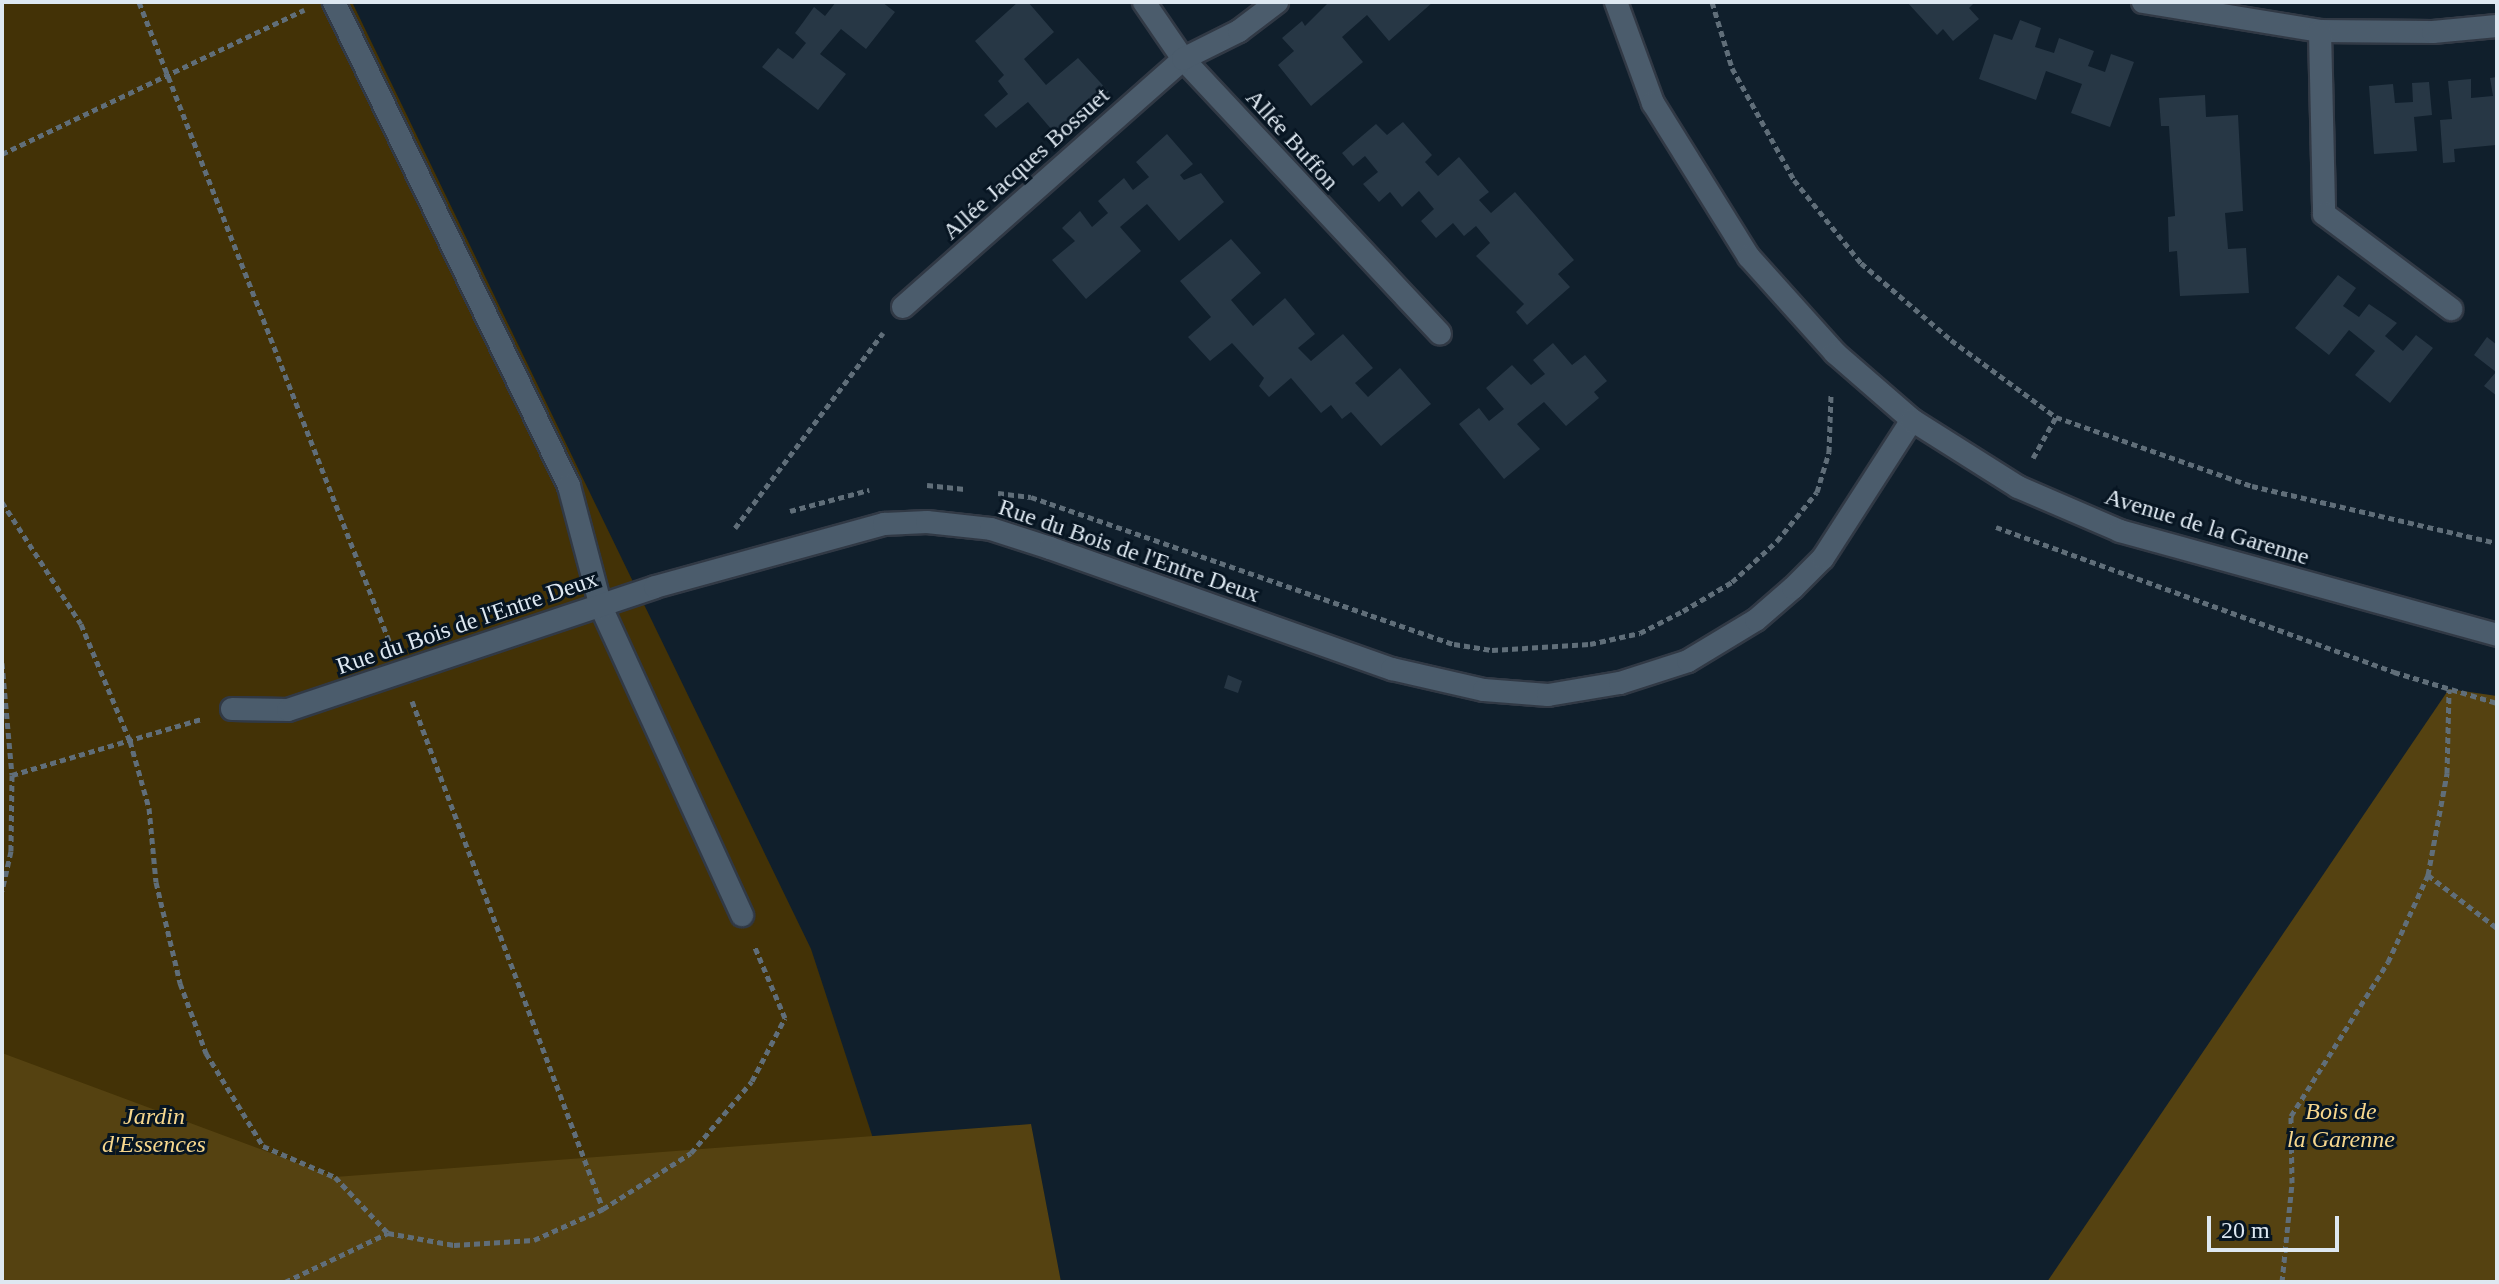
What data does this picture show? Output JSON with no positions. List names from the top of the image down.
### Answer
{
  "streets": {
    "street": [
      "Allée Buffon",
      "Allée Jacques Bossuet",
      "Avenue de la Garenne",
      "Rue du Bois de l'Entre Deux"
    ]
  },
  "crossings": [
    ["Allée Buffon", "Allée Jacques Bossuet"],
    ["Avenue de la Garenne", "Rue du Bois de l'Entre Deux"]
  ],
  "parks": ["Bois de la Garenne", "Jardin d'Essences"],
  "scale_bar": "20 m"
}
